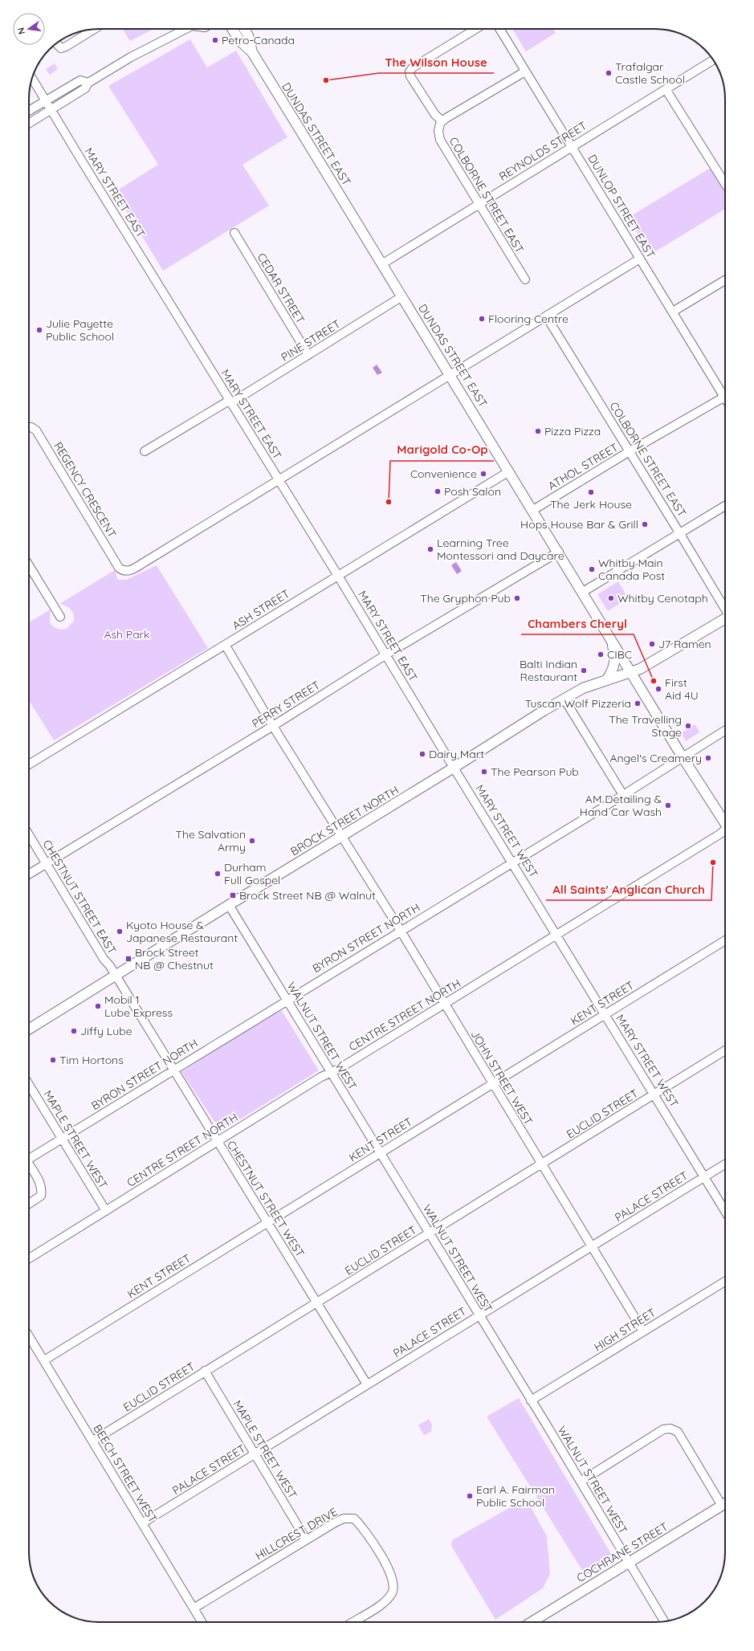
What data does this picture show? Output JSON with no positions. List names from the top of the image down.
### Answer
{
  "streets": {
    "main road": ["DUNDAS STREET EAST", "BROCK STREET NORTH", "COCHRANE STREET"],
    "street": [
      "REYNOLDS STREET",
      "MARY STREET EAST",
      "COLBORNE STREET EAST",
      "DUNLOP STREET EAST",
      "CEDAR STREET",
      "PINE STREET",
      "ATHOL STREET",
      "REGENCY CRESCENT",
      "ASH STREET",
      "PERRY STREET",
      "MARY STREET WEST",
      "CHESTNUT STREET EAST",
      "BYRON STREET NORTH",
      "KENT STREET",
      "CENTRE STREET NORTH",
      "WALNUT STREET WEST",
      "JOHN STREET WEST",
      "EUCLID STREET",
      "MAPLE STREET WEST",
      "PALACE STREET",
      "CHESTNUT STREET WEST",
      "HIGH STREET",
      "BEECH STREET WEST",
      "HILLCREST DRIVE"
    ]
  },
  "crossings": [
    ["DUNDAS STREET EAST", "REYNOLDS STREET"],
    ["DUNDAS STREET EAST", "PINE STREET"],
    ["DUNDAS STREET EAST", "ATHOL STREET"],
    ["DUNDAS STREET EAST", "ASH STREET"],
    ["DUNDAS STREET EAST", "PERRY STREET"],
    ["DUNDAS STREET EAST", "BROCK STREET NORTH"],
    ["DUNDAS STREET EAST", "BYRON STREET NORTH"],
    ["REYNOLDS STREET", "COLBORNE STREET EAST"],
    ["REYNOLDS STREET", "DUNLOP STREET EAST"],
    ["MARY STREET EAST", "PINE STREET"],
    ["MARY STREET EAST", "REGENCY CRESCENT"],
    ["MARY STREET EAST", "ASH STREET"],
    ["MARY STREET EAST", "PERRY STREET"],
    ["MARY STREET EAST", "BROCK STREET NORTH"],
    ["MARY STREET EAST", "MARY STREET WEST"],
    ["COLBORNE STREET EAST", "ATHOL STREET"],
    ["CEDAR STREET", "PINE STREET"],
    ["ASH STREET", "JOHN STREET WEST"],
    ["PERRY STREET", "CHESTNUT STREET EAST"],
    ["PERRY STREET", "JOHN STREET WEST"],
    ["BROCK STREET NORTH", "MARY STREET WEST"],
    ["BROCK STREET NORTH", "CHESTNUT STREET EAST"],
    ["BROCK STREET NORTH", "WALNUT STREET WEST"],
    ["BROCK STREET NORTH", "JOHN STREET WEST"],
    ["BROCK STREET NORTH", "CHESTNUT STREET WEST"],
    ["MARY STREET WEST", "BYRON STREET NORTH"],
    ["MARY STREET WEST", "KENT STREET"],
    ["MARY STREET WEST", "CENTRE STREET NORTH"],
    ["MARY STREET WEST", "EUCLID STREET"],
    ["MARY STREET WEST", "PALACE STREET"],
    ["CHESTNUT STREET EAST", "CHESTNUT STREET WEST"],
    ["BYRON STREET NORTH", "WALNUT STREET WEST"],
    ["BYRON STREET NORTH", "JOHN STREET WEST"],
    ["BYRON STREET NORTH", "MAPLE STREET WEST"],
    ["BYRON STREET NORTH", "CHESTNUT STREET WEST"],
    ["KENT STREET", "WALNUT STREET WEST"],
    ["KENT STREET", "JOHN STREET WEST"],
    ["KENT STREET", "CHESTNUT STREET WEST"],
    ["KENT STREET", "BEECH STREET WEST"],
    ["CENTRE STREET NORTH", "WALNUT STREET WEST"],
    ["CENTRE STREET NORTH", "JOHN STREET WEST"],
    ["CENTRE STREET NORTH", "MAPLE STREET WEST"],
    ["CENTRE STREET NORTH", "CHESTNUT STREET WEST"],
    ["WALNUT STREET WEST", "EUCLID STREET"],
    ["WALNUT STREET WEST", "PALACE STREET"],
    ["WALNUT STREET WEST", "HIGH STREET"],
    ["WALNUT STREET WEST", "COCHRANE STREET"],
    ["JOHN STREET WEST", "EUCLID STREET"],
    ["JOHN STREET WEST", "PALACE STREET"],
    ["JOHN STREET WEST", "HIGH STREET"],
    ["EUCLID STREET", "MAPLE STREET WEST"],
    ["EUCLID STREET", "CHESTNUT STREET WEST"],
    ["EUCLID STREET", "BEECH STREET WEST"],
    ["MAPLE STREET WEST", "PALACE STREET"],
    ["MAPLE STREET WEST", "HILLCREST DRIVE"],
    ["PALACE STREET", "CHESTNUT STREET WEST"],
    ["PALACE STREET", "BEECH STREET WEST"],
    ["BEECH STREET WEST", "HILLCREST DRIVE"]
  ],
  "parks": ["Ash Park"],
  "places": {
    "other": [
      "Petro-Canada",
      "Trafalgar Castle School",
      "The Wilson House",
      "Flooring Centre",
      "Julie Payette Public School",
      "Pizza Pizza",
      "Convenience",
      "Posh Salon",
      "The Jerk House",
      "Marigold Co-Op",
      "Hops House Bar & Grill",
      "Learning Tree Montessori and Daycare",
      "Whitby Main Canada Post",
      "The Gryphon Pub",
      "Whitby Cenotaph",
      "J7 Ramen",
      "CIBC",
      "Balti Indian Restaurant",
      "Chambers Cheryl",
      "First Aid 4U",
      "Tuscan Wolf Pizzeria",
      "The Travelling Stage",
      "Dairy Mart",
      "Angel's Creamery",
      "The Pearson Pub",
      "AM Detailing & Hand Car Wash",
      "The Salvation Army",
      "All Saints' Anglican Church",
      "Durham Full Gospel",
      "Kyoto House & Japanese Restaurant",
      "Mobil 1 Lube Express",
      "Jiffy Lube",
      "Tim Hortons",
      "Earl A. Fairman Public School"
    ],
    "transit": ["Brock Street NB @ Walnut", "Brock Street NB @ Chestnut"]
  },
  "north": "left"
}
